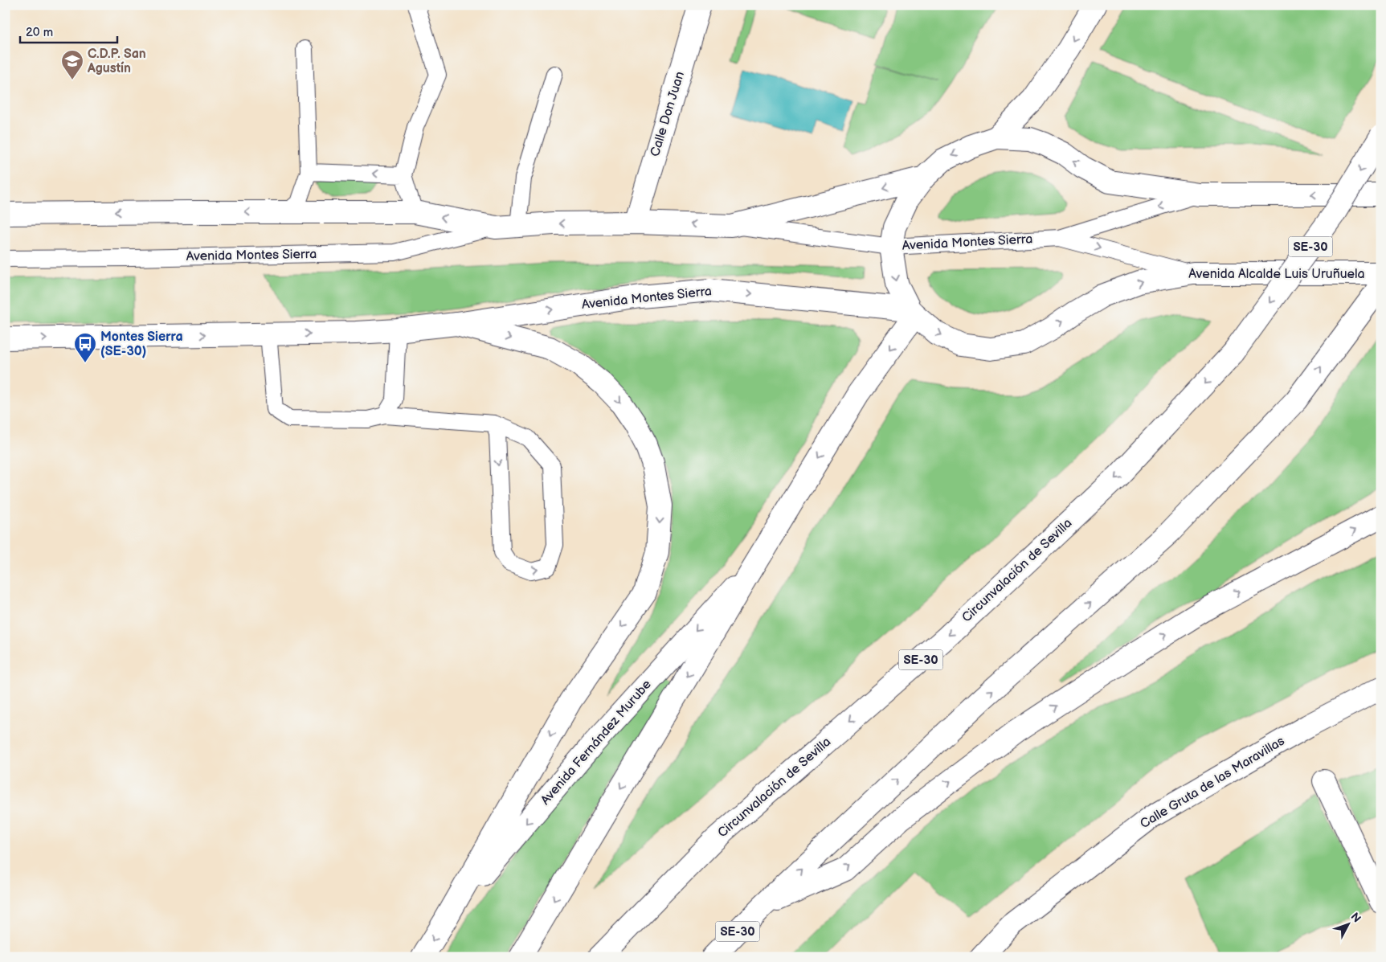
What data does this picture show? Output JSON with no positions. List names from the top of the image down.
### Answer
{
  "streets": {
    "main road": [
      "Calle Don Juan",
      "Avenida Montes Sierra",
      "SE-30",
      "Avenida Alcalde Luis Uruñuela",
      "Circunvalación de Sevilla",
      "Avenida Fernández Murube",
      "Calle Gruta de las Maravillas"
    ]
  },
  "crossings": [
    ["Calle Don Juan", "Avenida Montes Sierra"],
    ["Avenida Montes Sierra", "Avenida Alcalde Luis Uruñuela"],
    ["Avenida Montes Sierra", "Avenida Fernández Murube"]
  ],
  "one_way": ["Avenida Alcalde Luis Uruñuela"],
  "places": {
    "school or university": ["C.D.P. San Agustín"],
    "bus stop": ["Montes Sierra (SE-30)"]
  },
  "scale_bar": "20 m",
  "north": "top right"
}
